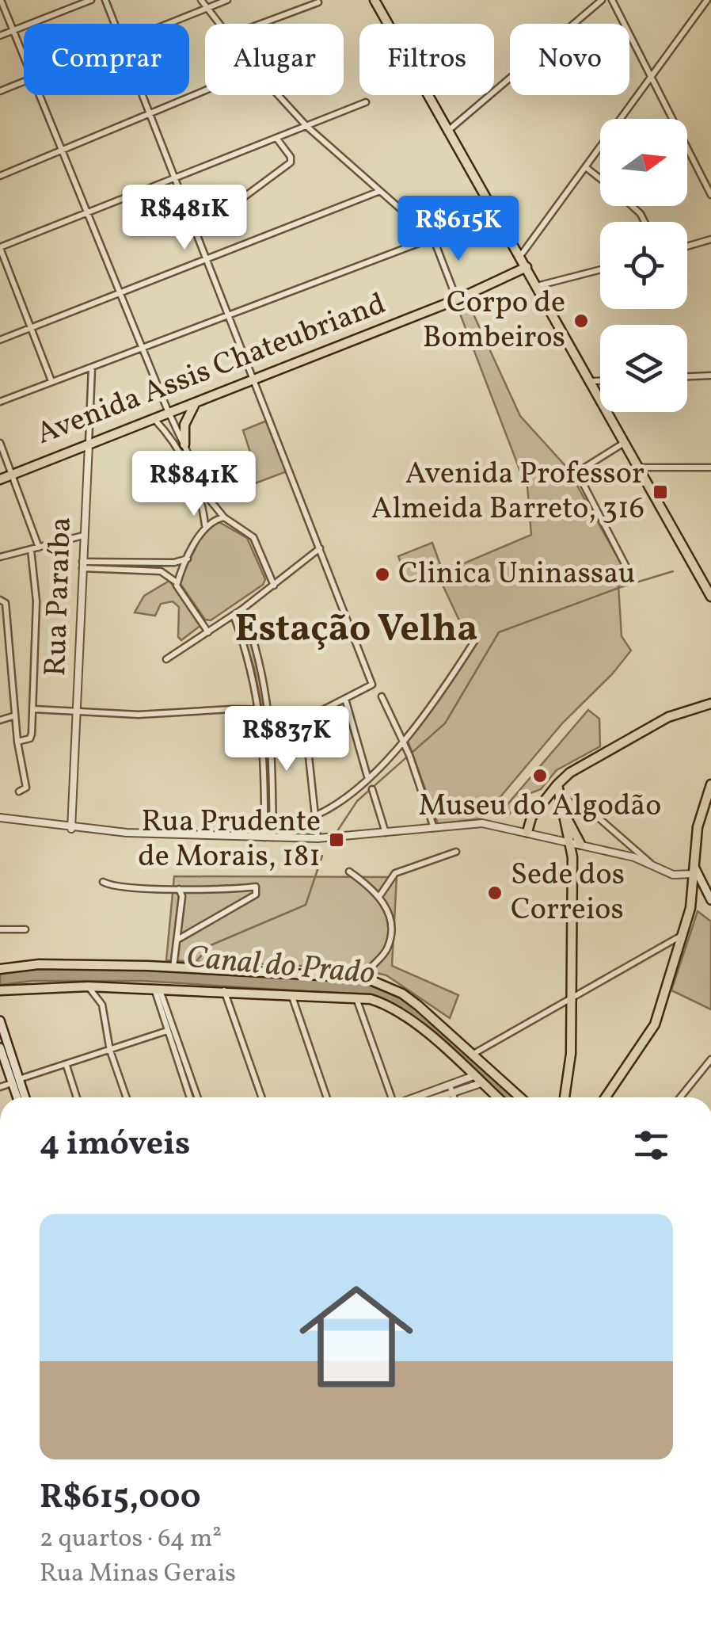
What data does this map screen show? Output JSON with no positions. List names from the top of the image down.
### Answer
{
  "streets": {
    "main road": ["Avenida Assis Chateubriand"],
    "street": ["Rua Paraíba"]
  },
  "crossings": [
    ["Avenida Assis Chateubriand", "Rua Paraíba"]
  ],
  "districts": ["Estação Velha"],
  "water": ["Canal do Prado"],
  "places": {
    "other": [
      "Corpo de Bombeiros",
      "Clinica Uninassau",
      "Museu do Algodão",
      "Sede dos Correios"
    ],
    "transit": ["Avenida Professor Almeida Barreto, 316", "Rua Prudente de Morais, 181"]
  },
  "north": "right",
  "page": {
    "chip": [
      "Comprar",
      "Alugar",
      "Filtros",
      "Novo"
    ],
    "price": [
      "R$481K",
      "R$615K",
      "R$841K",
      "R$837K"
    ],
    "heading": "4 imóveis",
    "list": [
      {
        "name": "R$615,000",
        "note": "2 quartos · 64 m² · Rua Minas Gerais"
      }
    ]
  }
}
